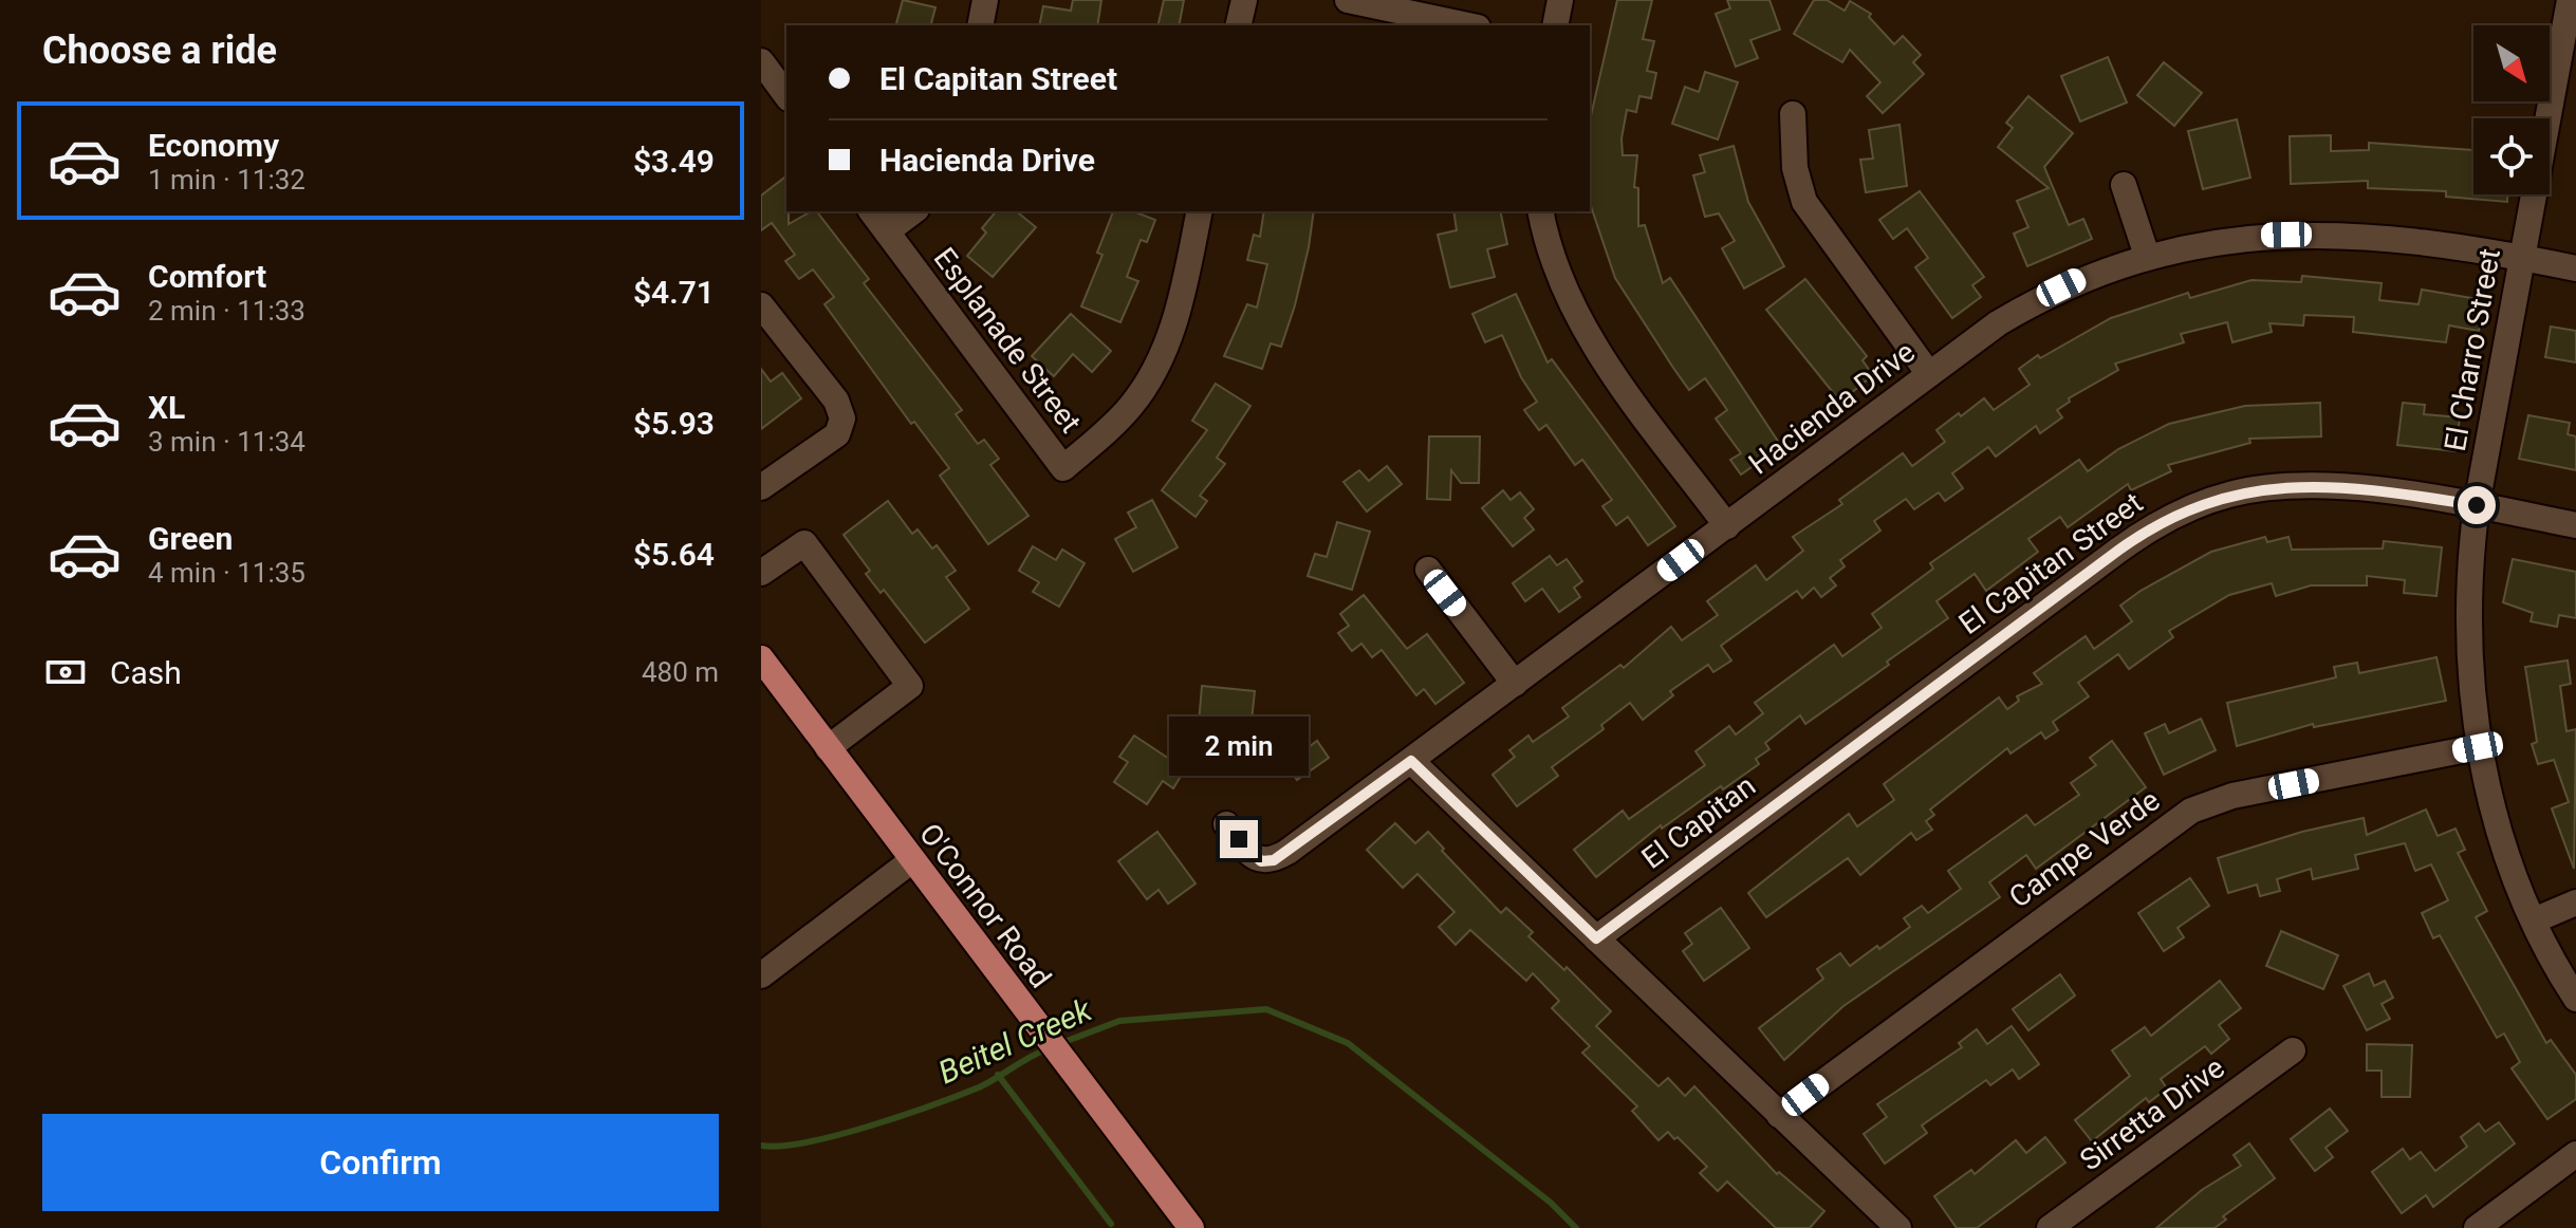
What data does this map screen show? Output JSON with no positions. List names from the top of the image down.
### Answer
{
  "streets": {
    "main road": ["O'Connor Road"],
    "street": [
      "Esplanade Street",
      "El Charro Street",
      "Hacienda Drive",
      "El Capitan Street",
      "El Capitan",
      "Campe Verde",
      "Sirretta Drive"
    ]
  },
  "crossings": [
    ["El Charro Street", "Hacienda Drive"],
    ["El Charro Street", "El Capitan Street"],
    ["El Charro Street", "Campe Verde"],
    ["El Capitan Street", "El Capitan"]
  ],
  "water": ["Beitel Creek"],
  "north": "bottom right",
  "page": {
    "heading": "Choose a ride",
    "banner": ["El Capitan Street", "Hacienda Drive"],
    "list": [
      {
        "name": "Economy",
        "note": "1 min · 11:32",
        "value": "$3.49"
      },
      {
        "name": "Comfort",
        "note": "2 min · 11:33",
        "value": "$4.71"
      },
      {
        "name": "XL",
        "note": "3 min · 11:34",
        "value": "$5.93"
      },
      {
        "name": "Green",
        "note": "4 min · 11:35",
        "value": "$5.64"
      }
    ],
    "pay": ["Cash", "480 m"],
    "bubble": "2 min",
    "buttons": "Confirm"
  }
}
